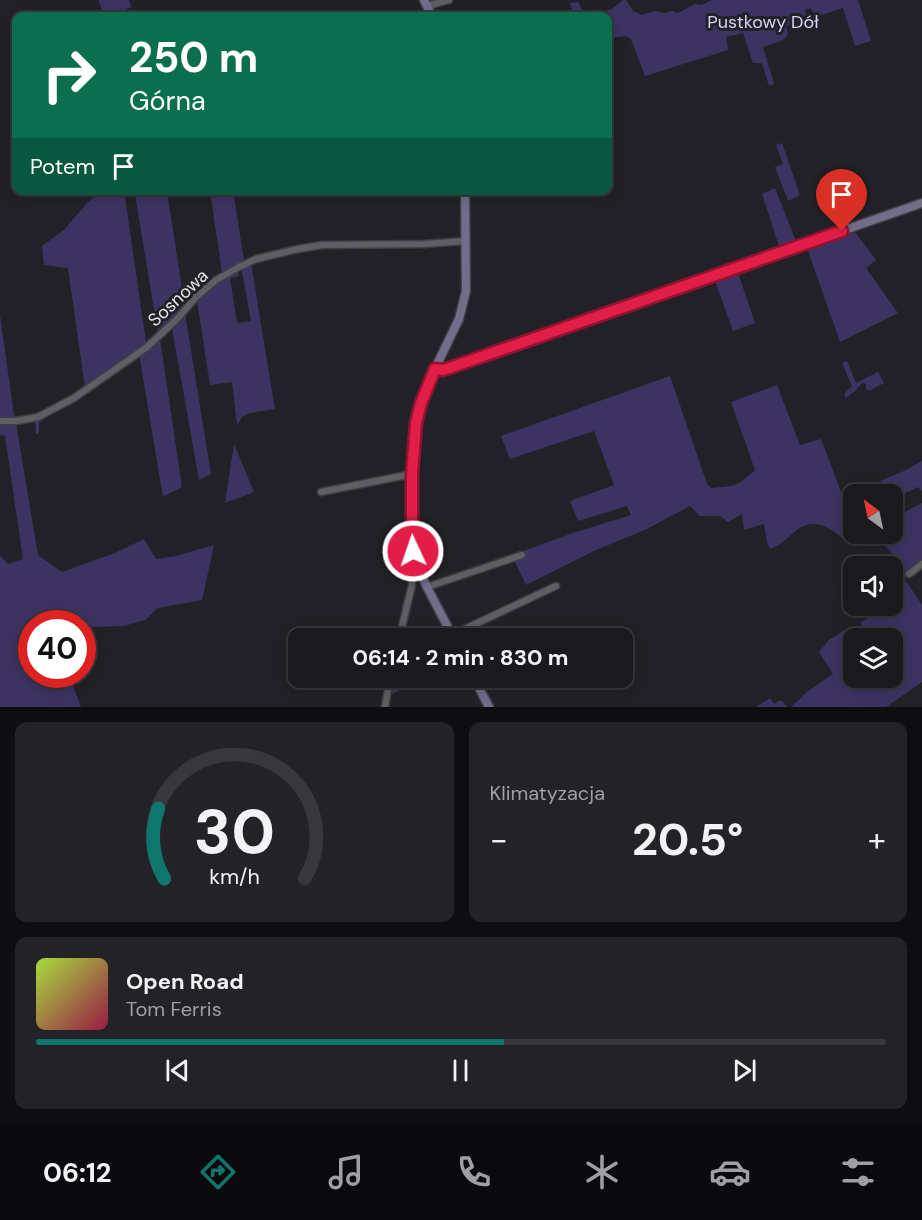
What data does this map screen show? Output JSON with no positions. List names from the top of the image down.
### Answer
{
  "streets": {
    "street": ["Sosnowa"]
  },
  "parks": ["Pustkowy Dół"],
  "north": "top left",
  "page": {
    "turn": ["250 m", "Górna"],
    "then": "Potem",
    "limit": "40",
    "trip": "06:14 · 2 min · 830 m",
    "tile": "Klimatyzacja",
    "heat": ["−", "20.5°", "+"],
    "song": ["Open Road", "Tom Ferris"],
    "tabs": "06:12",
    "gauge": ["30", "km/h"]
  }
}
